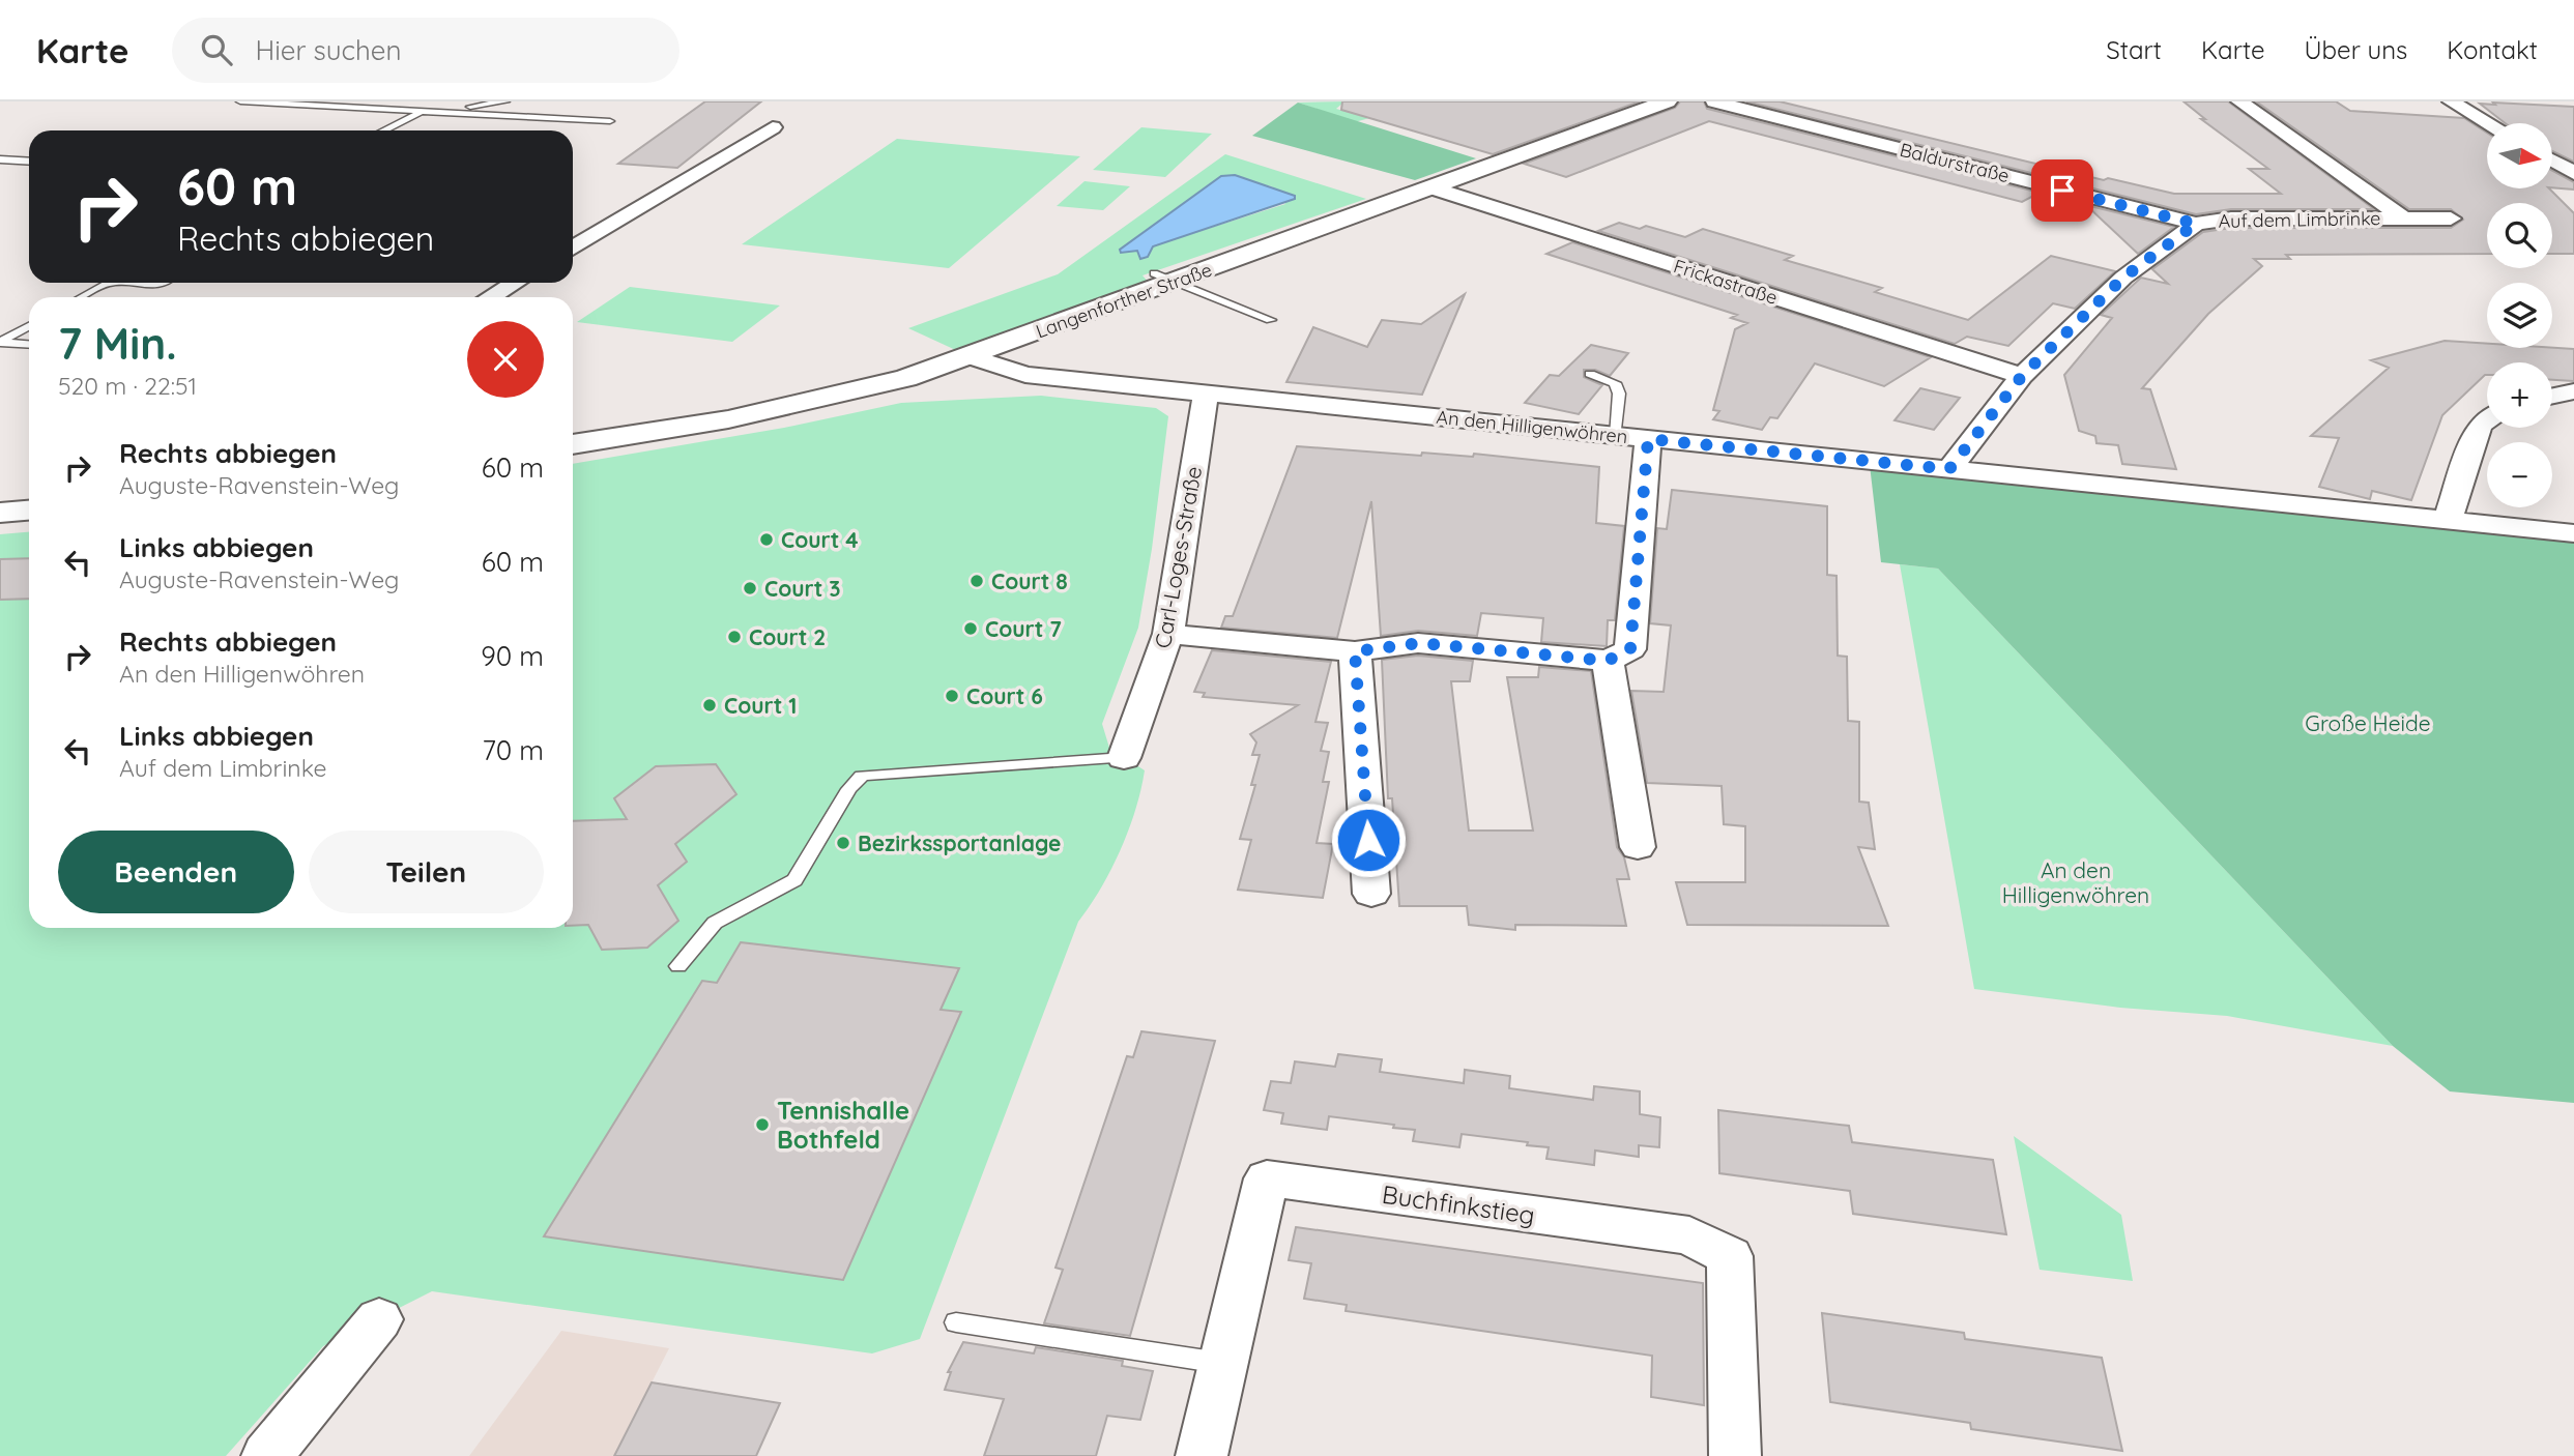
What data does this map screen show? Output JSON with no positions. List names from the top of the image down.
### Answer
{
  "streets": {
    "main road": ["Langenforther Straße"],
    "street": [
      "Baldurstraße",
      "Auf dem Limbrinke",
      "Frickastraße",
      "An den Hilligenwöhren",
      "Carl-Loges-Straße",
      "Buchfinkstieg"
    ]
  },
  "crossings": [
    ["Baldurstraße", "Auf dem Limbrinke"],
    ["Auf dem Limbrinke", "Frickastraße"],
    ["Auf dem Limbrinke", "An den Hilligenwöhren"],
    ["Frickastraße", "Langenforther Straße"],
    ["Langenforther Straße", "An den Hilligenwöhren"],
    ["An den Hilligenwöhren", "Carl-Loges-Straße"]
  ],
  "parks": ["Große Heide", "An den Hilligenwöhren"],
  "places": [
    "Court 4",
    "Court 8",
    "Court 3",
    "Court 7",
    "Court 2",
    "Court 6",
    "Court 1",
    "Bezirkssportanlage",
    "Tennishalle Bothfeld"
  ],
  "north": "right",
  "page": {
    "header": "Karte",
    "search": "Hier suchen",
    "nav": [
      "Start",
      "Karte",
      "Über uns",
      "Kontakt"
    ],
    "map_buttons": ["+", "−"],
    "turn": ["60 m", "Rechts abbiegen"],
    "heading": ["7 Min.", "520 m · 22:51"],
    "list": [
      {
        "name": "Rechts abbiegen",
        "note": "Auguste-Ravenstein-Weg",
        "value": "60 m"
      },
      {
        "name": "Links abbiegen",
        "note": "Auguste-Ravenstein-Weg",
        "value": "60 m"
      },
      {
        "name": "Rechts abbiegen",
        "note": "An den Hilligenwöhren",
        "value": "90 m"
      },
      {
        "name": "Links abbiegen",
        "note": "Auf dem Limbrinke",
        "value": "70 m"
      }
    ],
    "buttons": ["Beenden", "Teilen"]
  }
}
